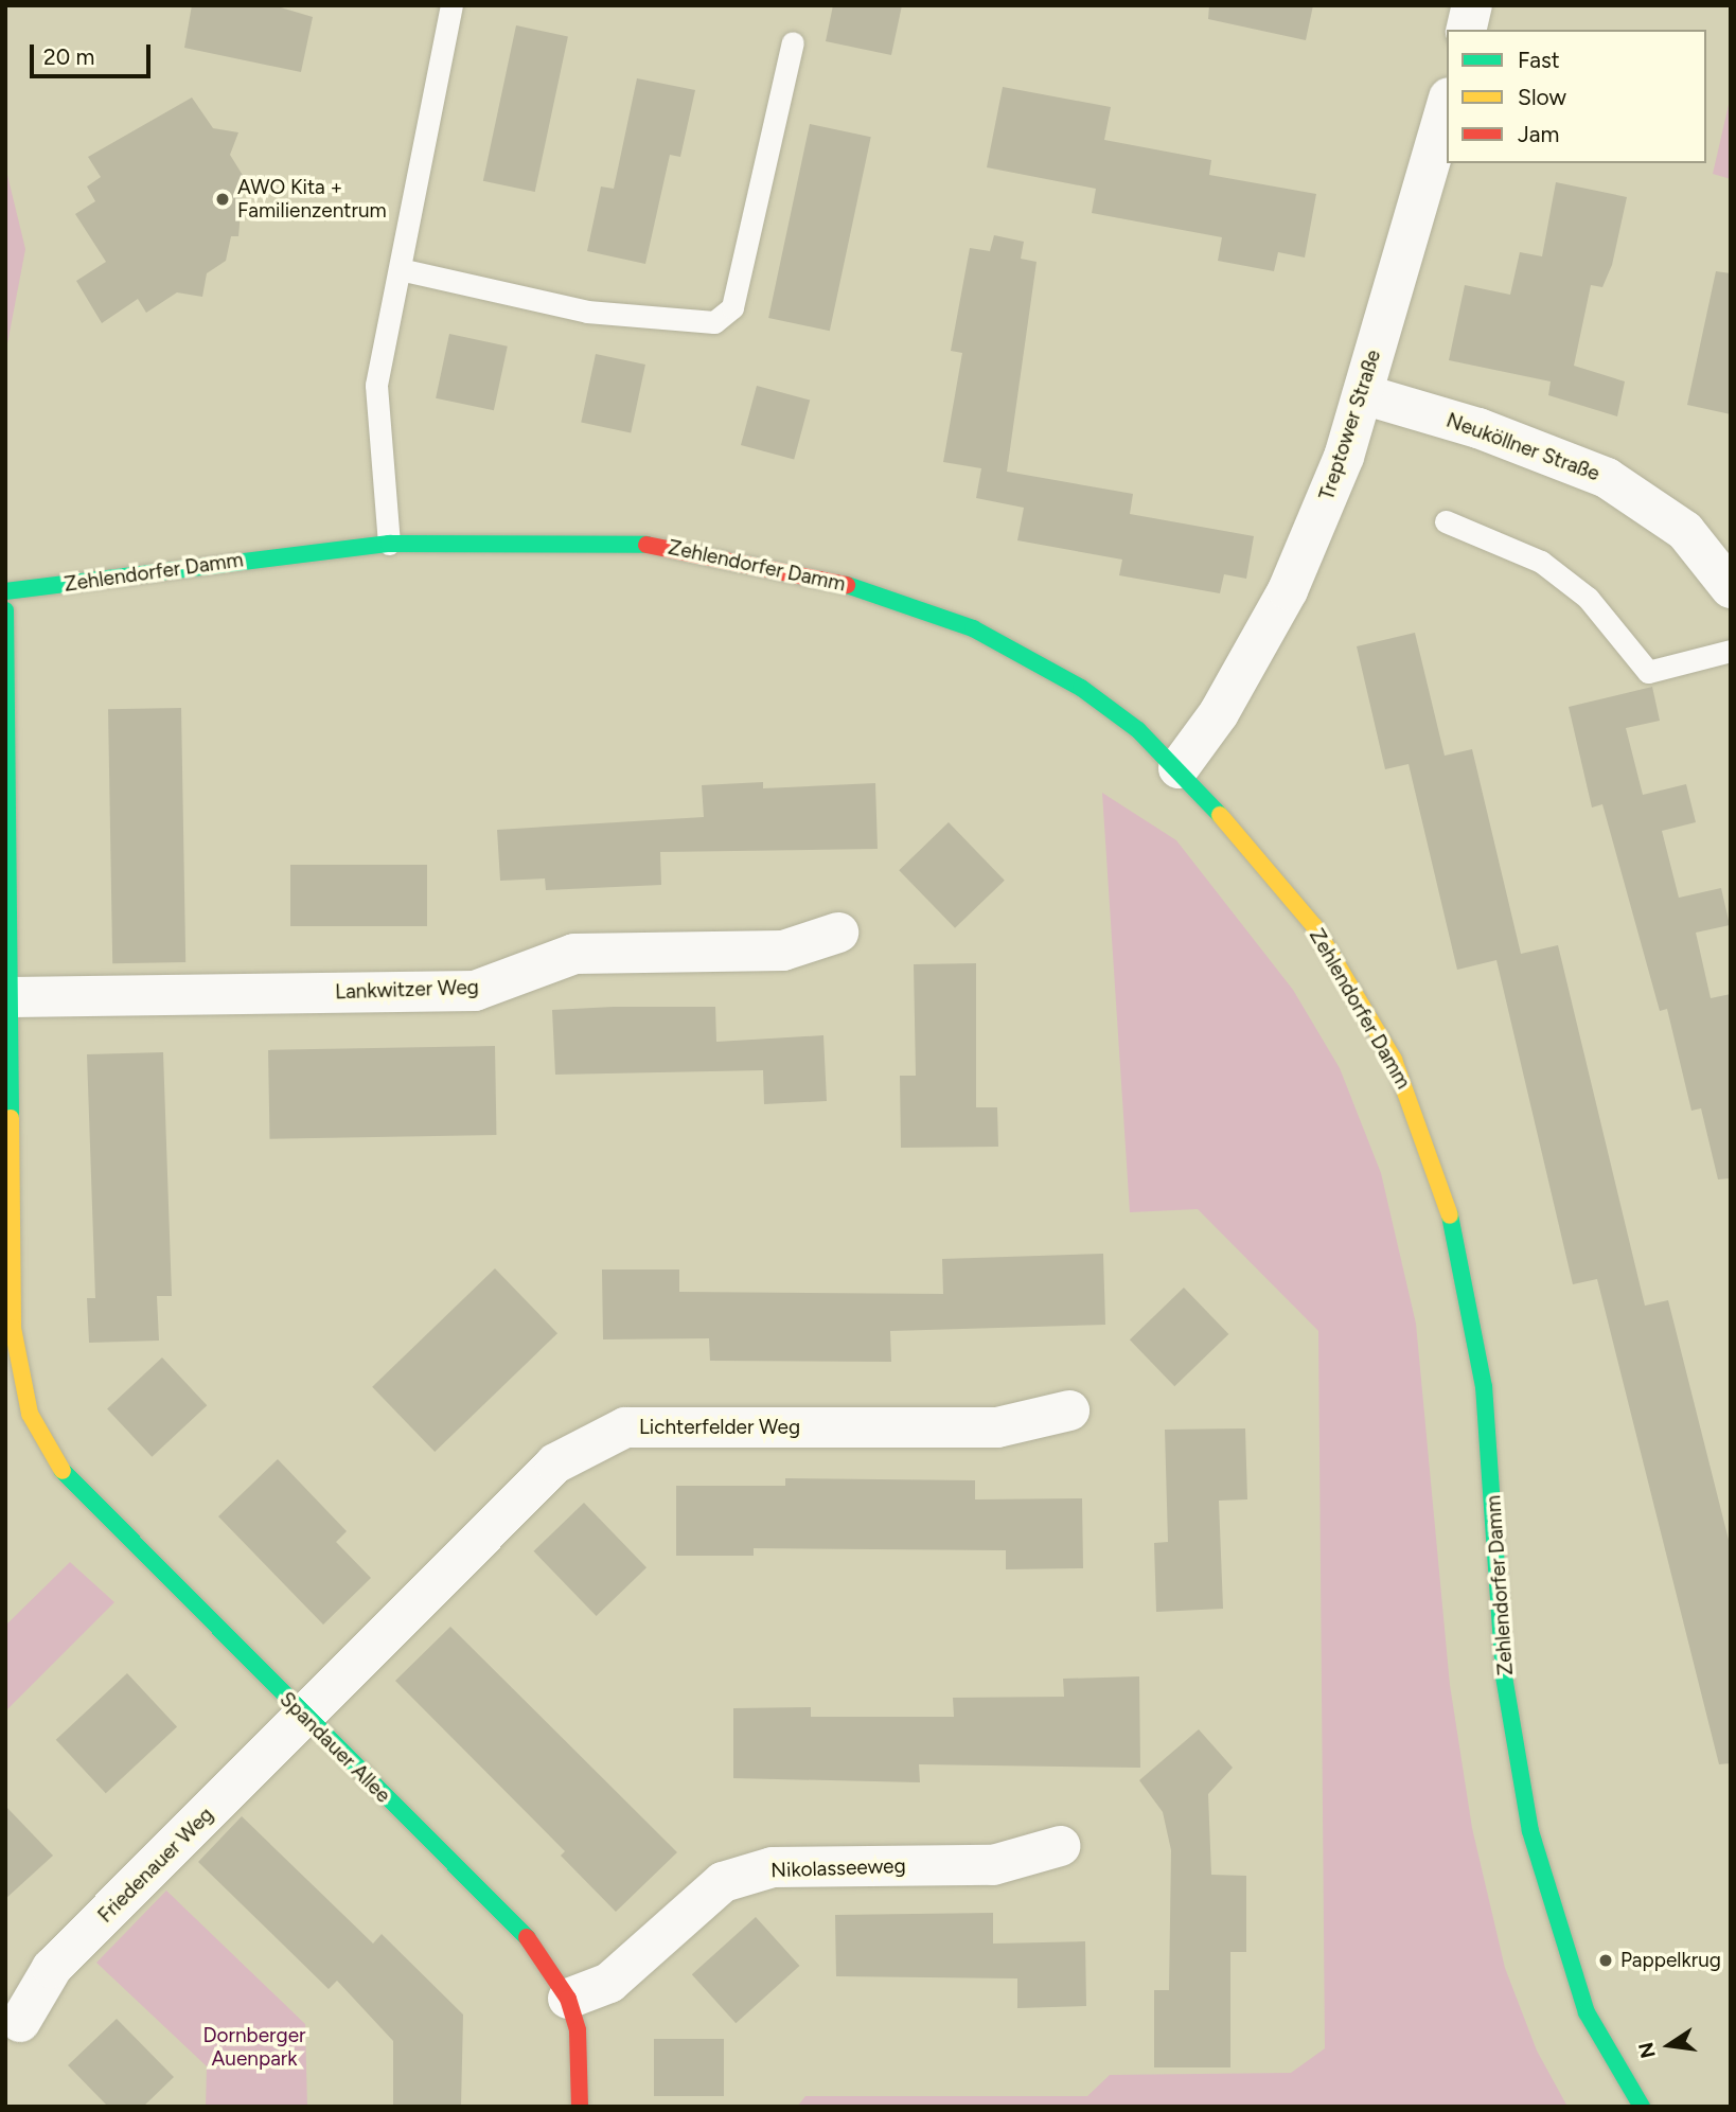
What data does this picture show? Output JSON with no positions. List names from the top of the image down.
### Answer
{
  "streets": {
    "street": [
      "Treptower Straße",
      "Neuköllner Straße",
      "Zehlendorfer Damm",
      "Lankwitzer Weg",
      "Lichterfelder Weg",
      "Spandauer Allee",
      "Friedenauer Weg",
      "Nikolasseeweg"
    ]
  },
  "crossings": [
    ["Treptower Straße", "Neuköllner Straße"],
    ["Treptower Straße", "Zehlendorfer Damm"],
    ["Lankwitzer Weg", "Spandauer Allee"],
    ["Lichterfelder Weg", "Spandauer Allee"],
    ["Lichterfelder Weg", "Friedenauer Weg"],
    ["Spandauer Allee", "Friedenauer Weg"],
    ["Spandauer Allee", "Nikolasseeweg"]
  ],
  "parks": ["Dornberger Auenpark"],
  "places": ["AWO Kita + Familienzentrum", "Pappelkrug"],
  "legend": ["Fast", "Slow", "Jam"],
  "scale_bar": "20 m",
  "north": "left"
}
